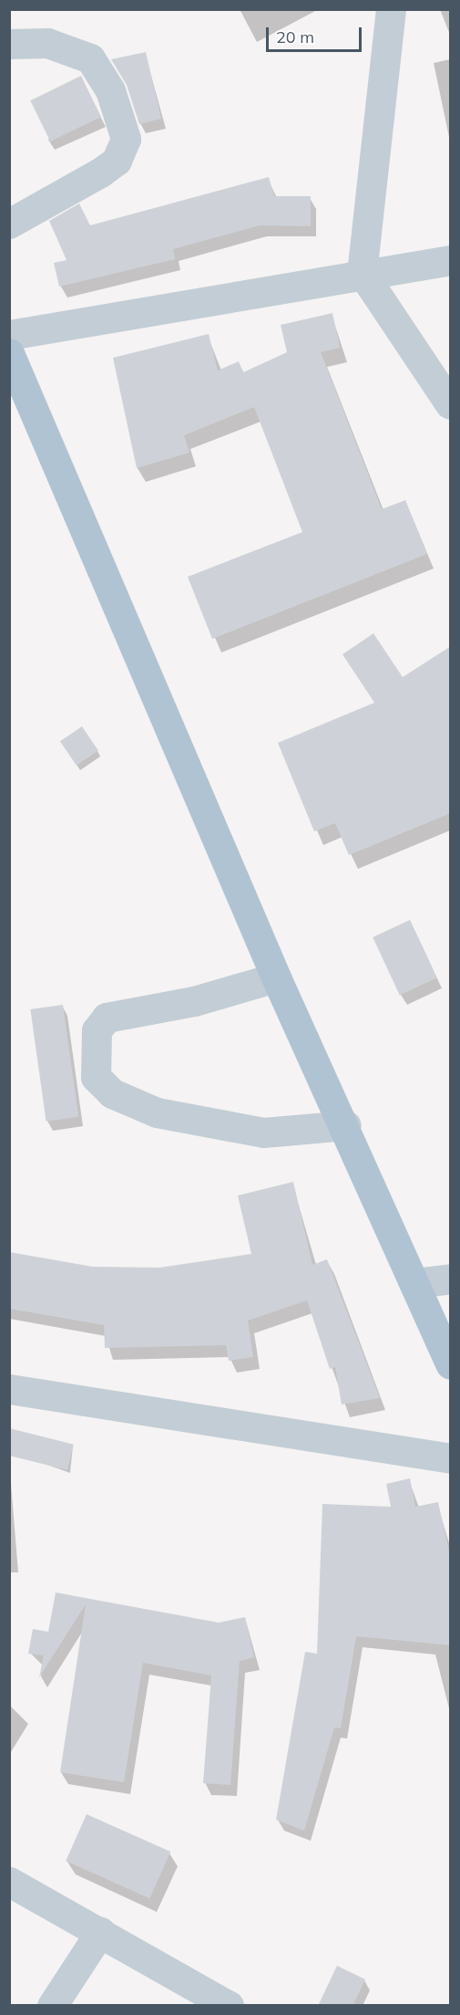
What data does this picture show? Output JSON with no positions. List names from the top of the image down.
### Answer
{
  "scale_bar": "20 m"
}
